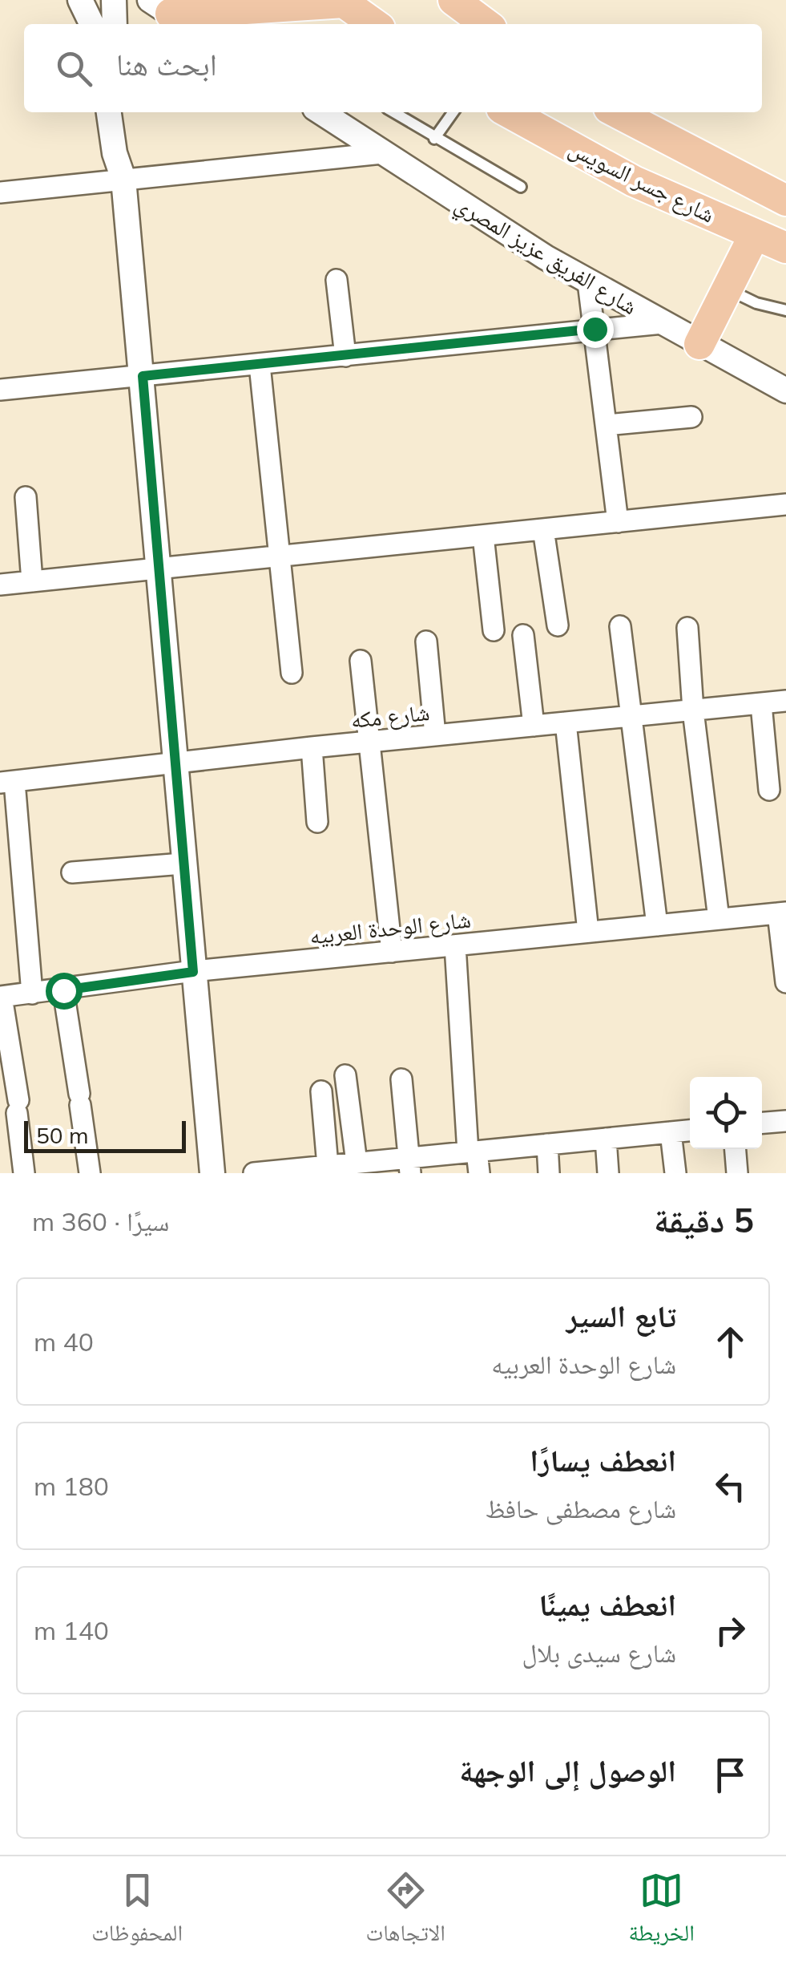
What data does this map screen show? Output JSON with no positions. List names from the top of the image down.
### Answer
{
  "streets": {
    "main road": ["شارع جسر السويس"],
    "street": ["شارع الفريق عزيز المصري", "شارع مكه", "شارع الوحدة العربيه"]
  },
  "scale_bar": "50 m",
  "page": {
    "search": "ابحث هنا",
    "scale": "50 m",
    "heading": ["5 دقيقة", "سيرًا · 360 m"],
    "list": [
      ["تابع السير", "شارع الوحدة العربيه", "40 m"],
      ["انعطف يسارًا", "شارع مصطفى حافظ", "180 m"],
      ["انعطف يمينًا", "شارع سيدى بلال", "140 m"],
      "الوصول إلى الوجهة"
    ],
    "nav": ["الخريطة", "الاتجاهات", "المحفوظات"]
  }
}
